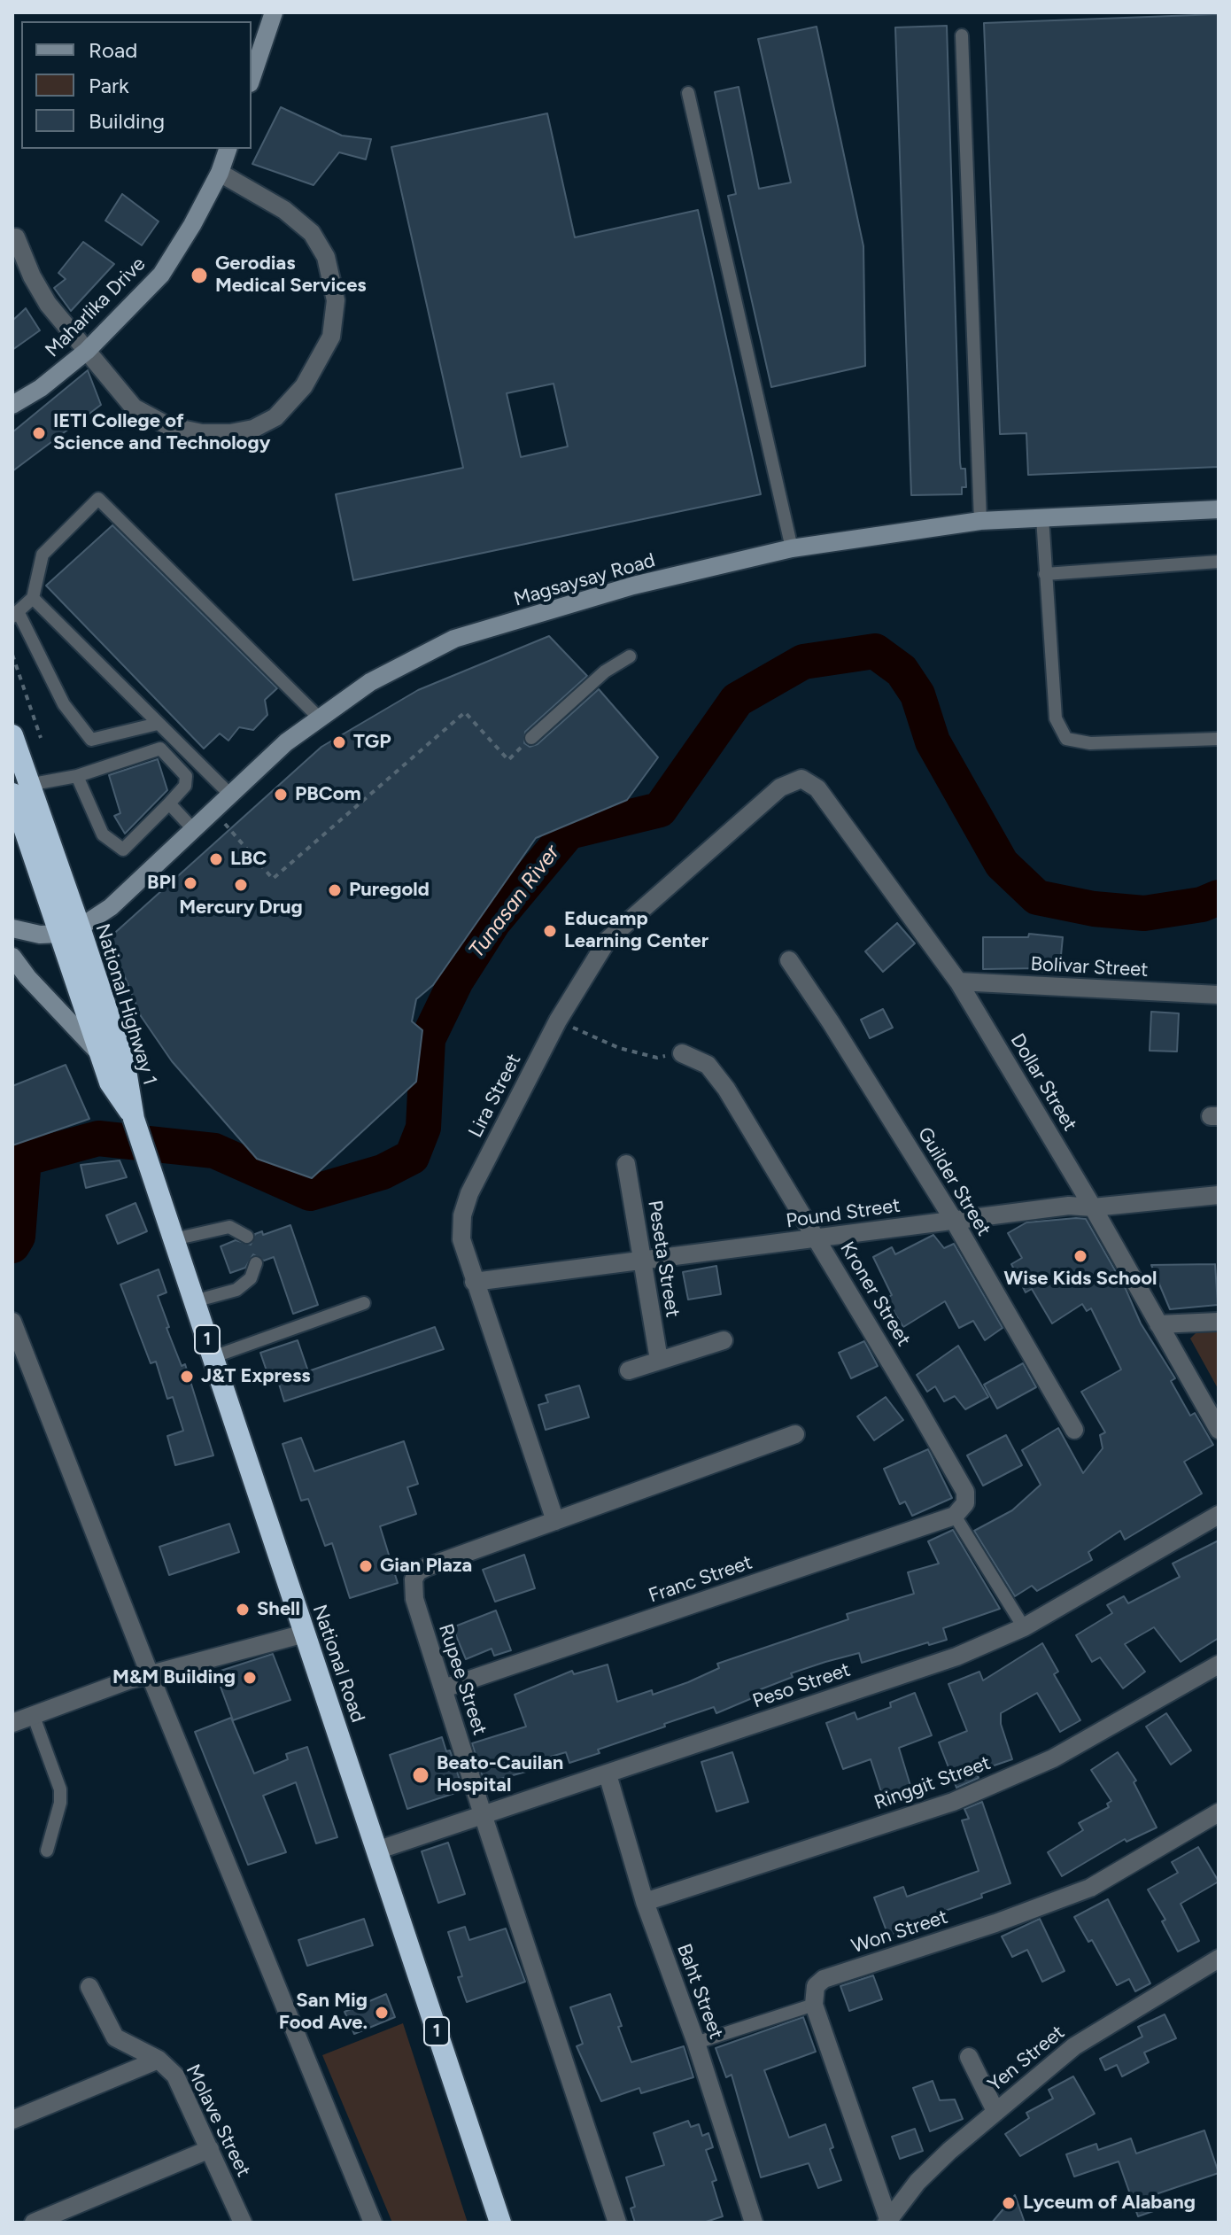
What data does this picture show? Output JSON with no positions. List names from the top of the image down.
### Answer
{
  "streets": {
    "highway": ["National Highway 1", "1", "National Road"],
    "main road": ["Maharlika Drive", "Magsaysay Road"],
    "street": [
      "Bolivar Street",
      "Dollar Street",
      "Lira Street",
      "Guilder Street",
      "Pound Street",
      "Peseta Street",
      "Kroner Street",
      "Franc Street",
      "Rupee Street",
      "Peso Street",
      "Ringgit Street",
      "Won Street",
      "Baht Street",
      "Yen Street",
      "Molave Street"
    ]
  },
  "crossings": [
    ["Magsaysay Road", "National Highway 1"],
    ["Bolivar Street", "Dollar Street"],
    ["National Highway 1", "National Road"],
    ["Dollar Street", "Lira Street"],
    ["Dollar Street", "Pound Street"],
    ["Lira Street", "Pound Street"],
    ["Lira Street", "Rupee Street"],
    ["Guilder Street", "Pound Street"],
    ["Pound Street", "Peseta Street"],
    ["Pound Street", "Kroner Street"],
    ["Kroner Street", "Franc Street"],
    ["Franc Street", "Rupee Street"],
    ["National Road", "Peso Street"],
    ["Rupee Street", "Peso Street"],
    ["Peso Street", "Baht Street"],
    ["Ringgit Street", "Baht Street"]
  ],
  "water": ["Tunasan River"],
  "places": [
    "Gerodias Medical Services",
    "IETI College of Science and Technology",
    "TGP",
    "PBCom",
    "LBC",
    "BPI",
    "Mercury Drug",
    "Puregold",
    "Educamp Learning Center",
    "Wise Kids School",
    "J&T Express",
    "Gian Plaza",
    "Shell",
    "M&M Building",
    "Beato-Cauilan Hospital",
    "San Mig Food Ave.",
    "Lyceum of Alabang"
  ],
  "legend": ["Road", "Park", "Building"]
}
